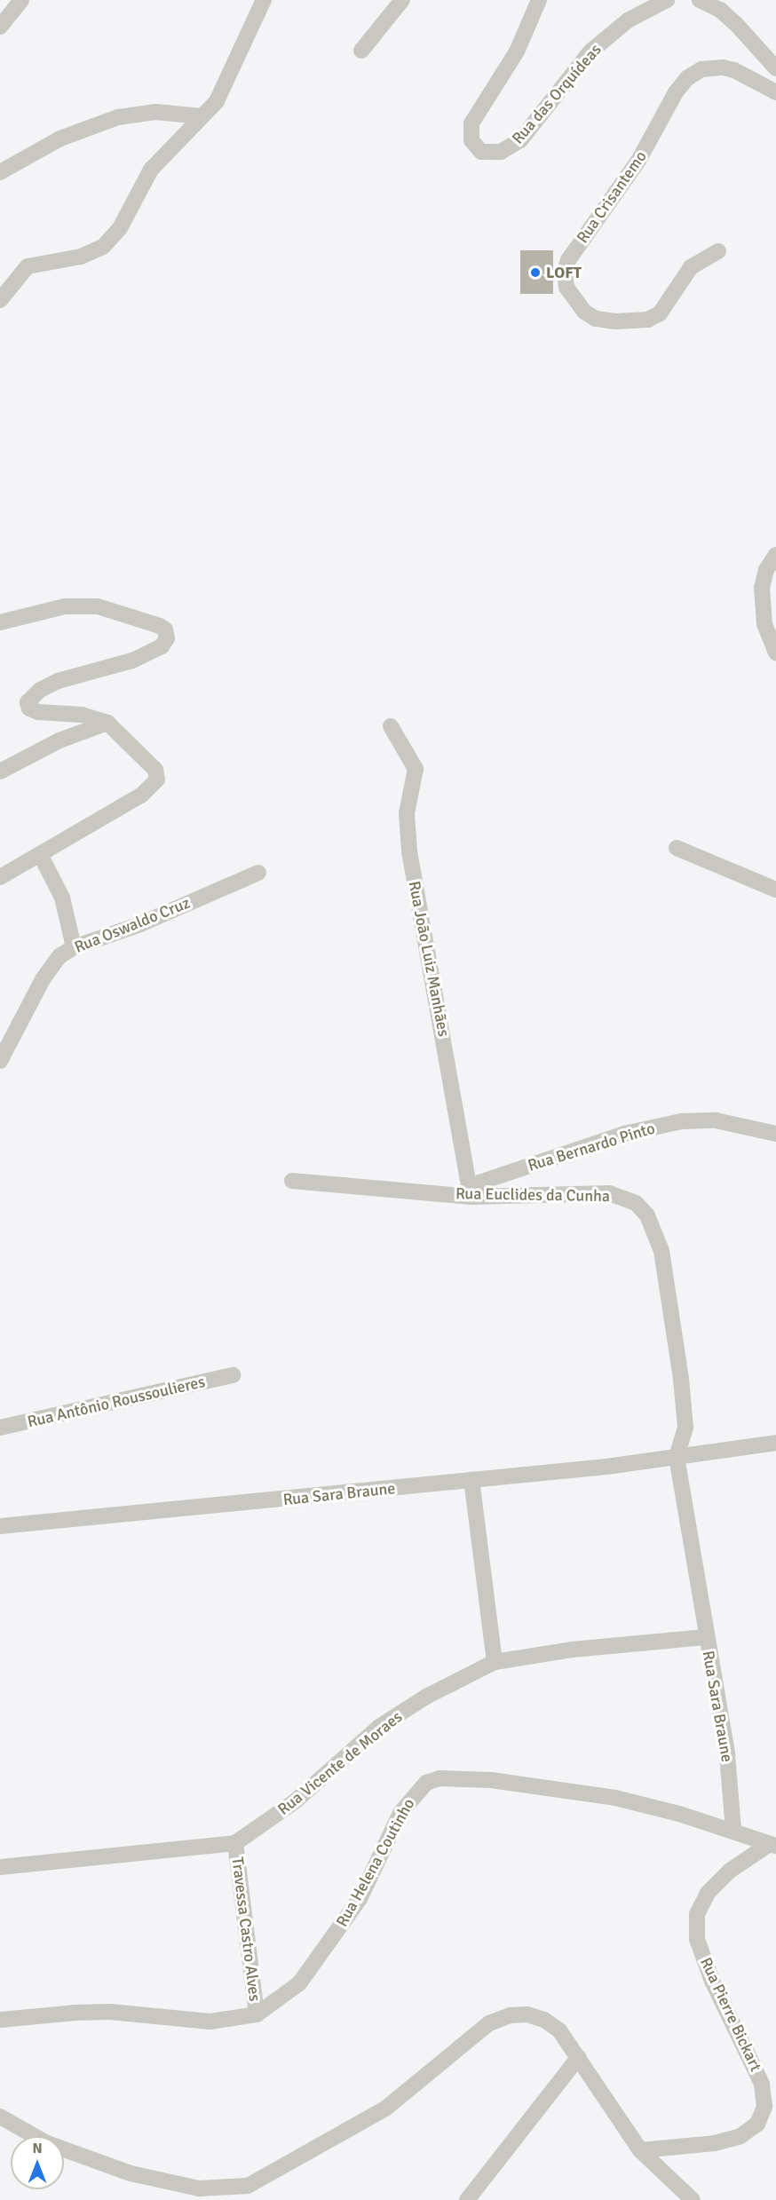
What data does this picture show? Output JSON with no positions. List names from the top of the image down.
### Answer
{
  "streets": {
    "street": [
      "Rua das Orquídeas",
      "Rua Crisantemo",
      "Rua Oswaldo Cruz",
      "Rua João Luiz Manhães",
      "Rua Bernardo Pinto",
      "Rua Euclides da Cunha",
      "Rua Antônio Roussoulieres",
      "Rua Sara Braune",
      "Rua Vicente de Moraes",
      "Rua Helena Coutinho",
      "Travessa Castro Alves",
      "Rua Pierre Bickart"
    ]
  },
  "crossings": [
    ["Rua João Luiz Manhães", "Rua Bernardo Pinto"],
    ["Rua João Luiz Manhães", "Rua Euclides da Cunha"],
    ["Rua Bernardo Pinto", "Rua Euclides da Cunha"],
    ["Rua Euclides da Cunha", "Rua Sara Braune"],
    ["Rua Sara Braune", "Rua Vicente de Moraes"],
    ["Rua Sara Braune", "Rua Helena Coutinho"],
    ["Rua Vicente de Moraes", "Travessa Castro Alves"],
    ["Rua Helena Coutinho", "Travessa Castro Alves"],
    ["Rua Helena Coutinho", "Rua Pierre Bickart"]
  ],
  "places": ["LOFT"],
  "north": "top"
}
